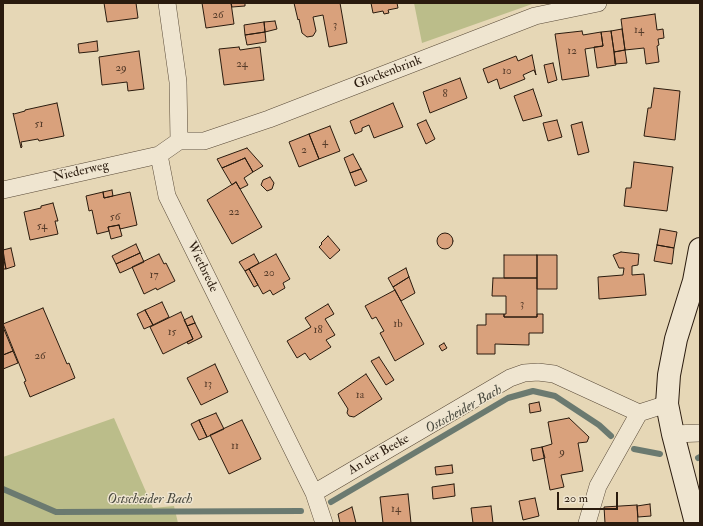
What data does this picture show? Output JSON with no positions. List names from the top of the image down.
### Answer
{
  "streets": {
    "street": [
      "Glockenbrink",
      "Niederweg",
      "Wietbrede",
      "An der Beeke"
    ]
  },
  "crossings": [
    ["Niederweg", "Wietbrede"],
    ["Wietbrede", "An der Beeke"]
  ],
  "water": ["Ostscheider Bach"],
  "house_numbers": [
    "26",
    "3",
    "14",
    "12",
    "24",
    "29",
    "10",
    "8",
    "51",
    "4",
    "2",
    "22",
    "56",
    "54",
    "20",
    "17",
    "3",
    "1b",
    "18",
    "15",
    "26",
    "13",
    "1a",
    "11",
    "9",
    "14"
  ],
  "scale_bar": "20 m"
}
